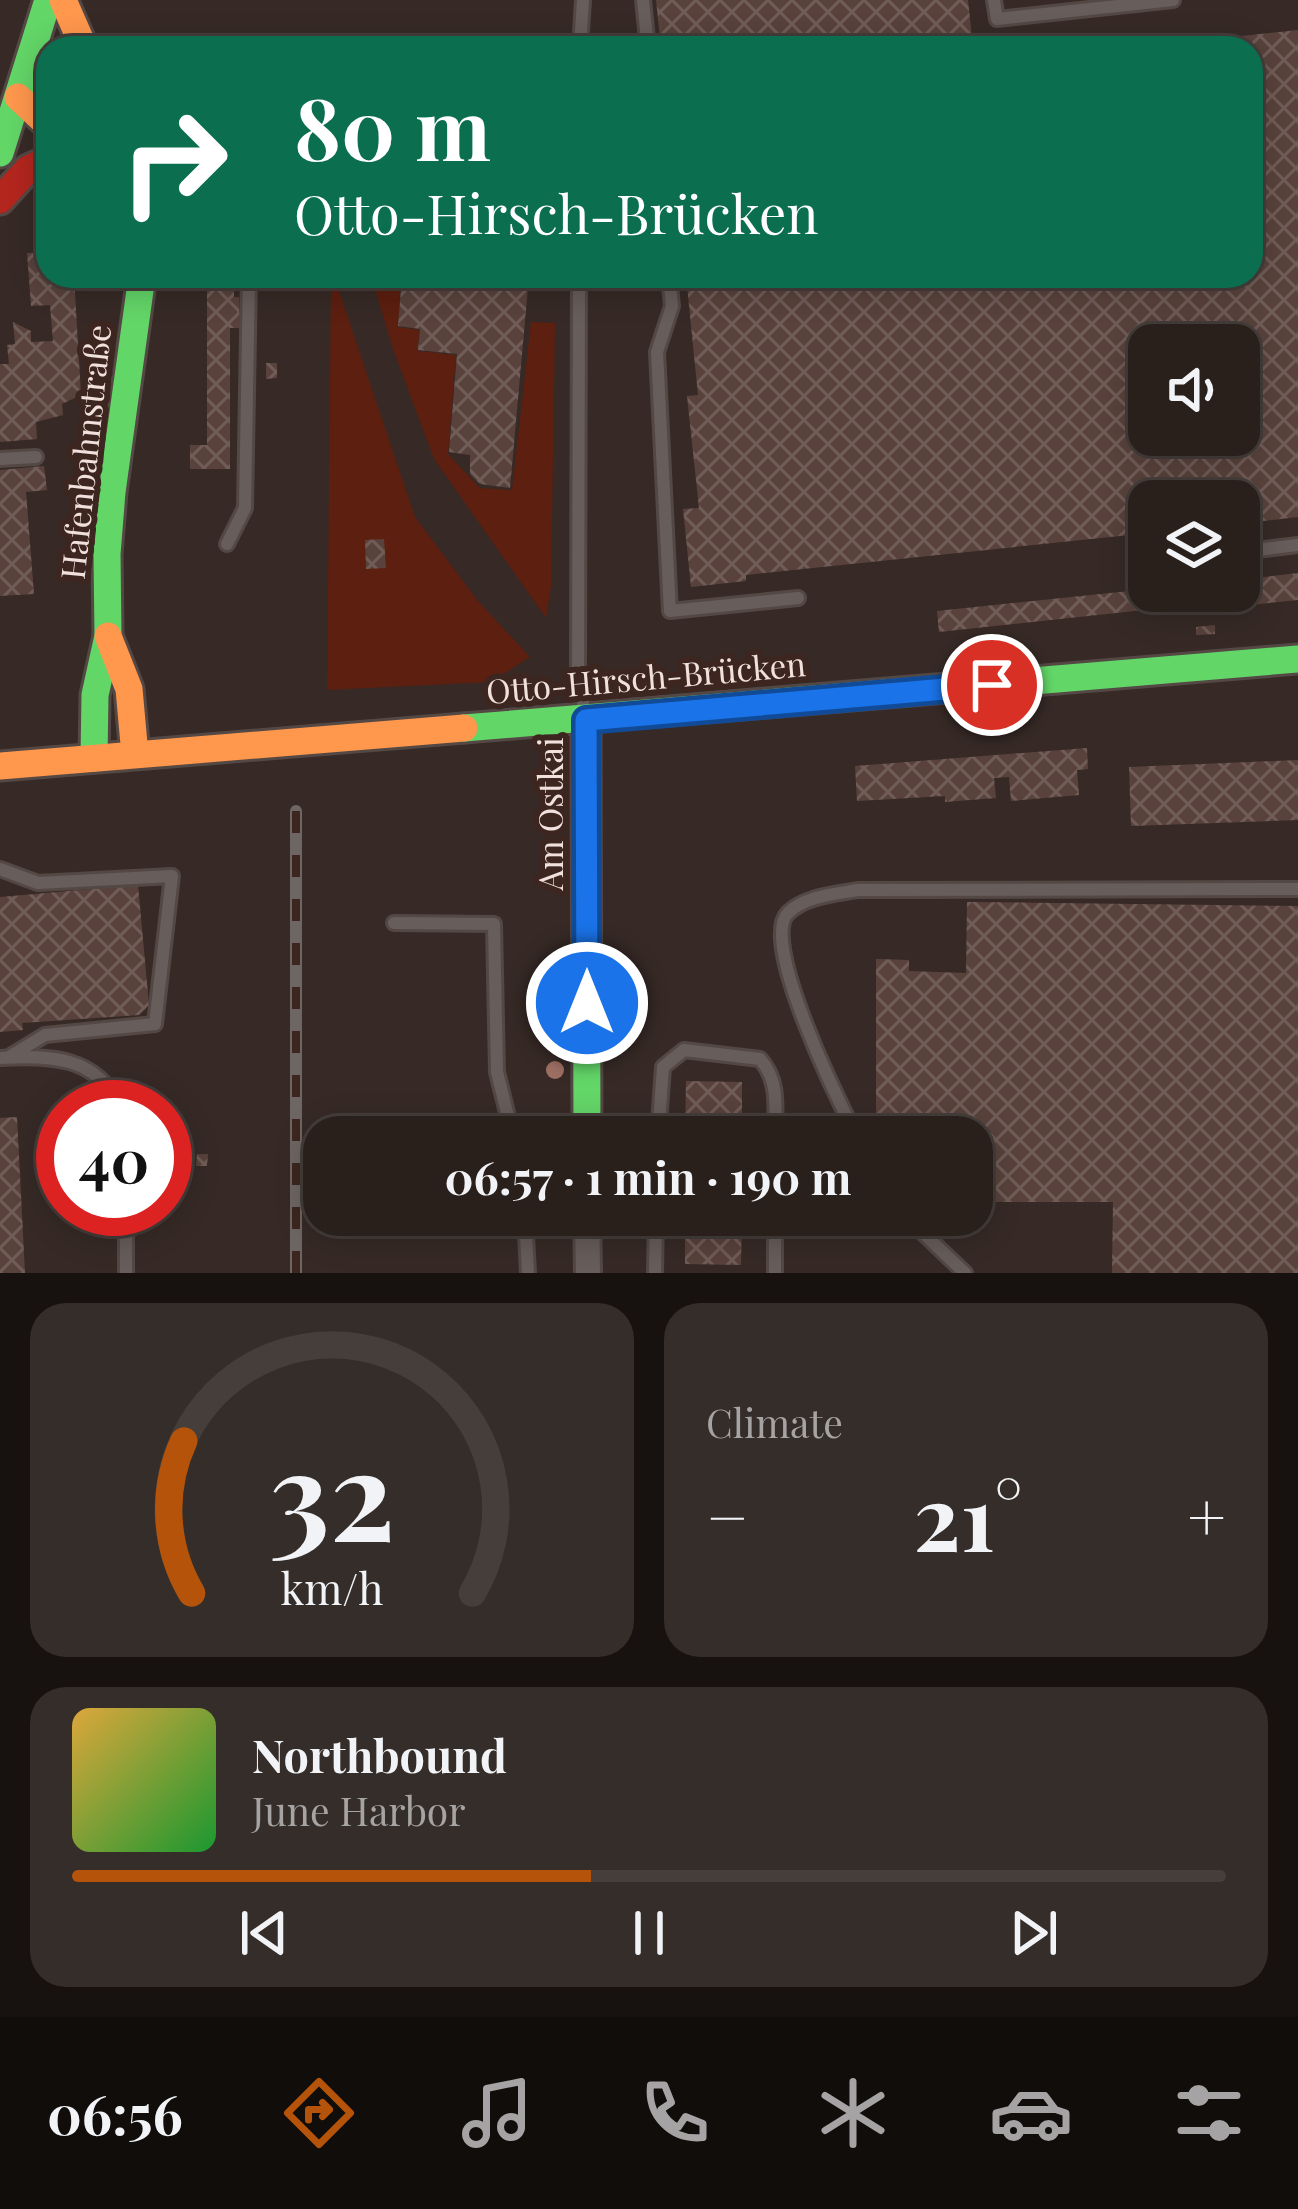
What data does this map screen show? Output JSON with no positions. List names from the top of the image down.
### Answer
{
  "streets": {
    "main road": ["Hafenbahnstraße", "Otto-Hirsch-Brücken", "Am Ostkai"]
  },
  "crossings": [
    ["Hafenbahnstraße", "Otto-Hirsch-Brücken"],
    ["Otto-Hirsch-Brücken", "Am Ostkai"]
  ],
  "page": {
    "turn": ["80 m", "Otto-Hirsch-Brücken"],
    "limit": "40",
    "trip": "06:57 · 1 min · 190 m",
    "tile": "Climate",
    "heat": ["−", "21°", "+"],
    "song": ["Northbound", "June Harbor"],
    "tabs": "06:56",
    "gauge": ["32", "km/h"]
  }
}
